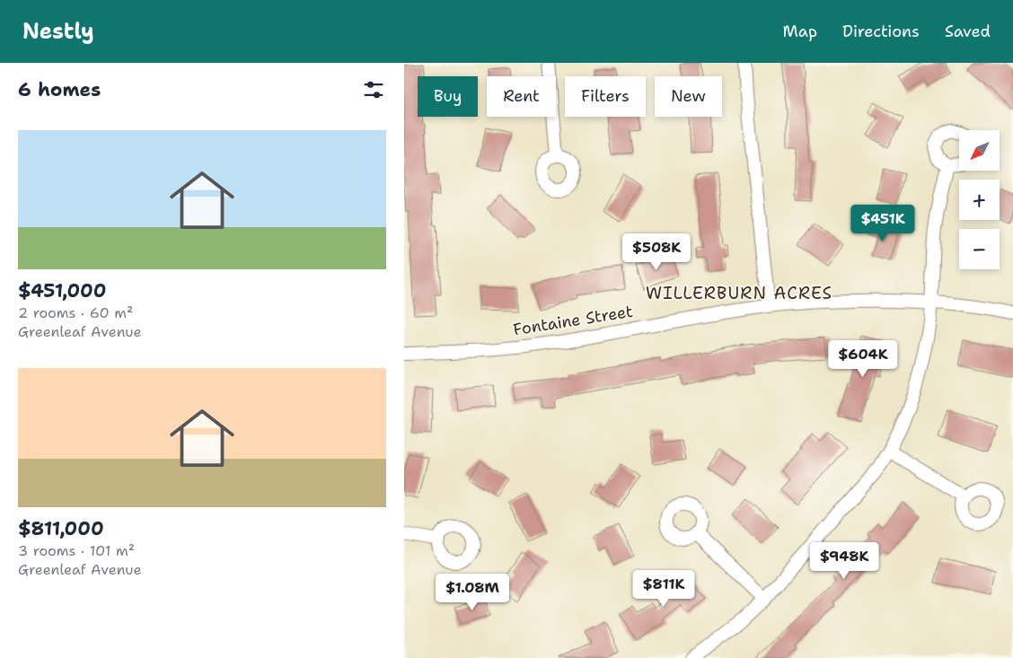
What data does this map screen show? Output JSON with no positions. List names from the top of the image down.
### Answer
{
  "streets": {
    "street": ["Fontaine Street"]
  },
  "districts": ["WILLERBURN ACRES"],
  "north": "bottom left",
  "page": {
    "header": "Nestly",
    "nav": ["Map", "Directions", "Saved"],
    "heading": "6 homes",
    "chip": [
      "Buy",
      "Rent",
      "Filters",
      "New"
    ],
    "list": [
      {
        "name": "$451,000",
        "note": "2 rooms · 60 m² · Greenleaf Avenue"
      },
      {
        "name": "$811,000",
        "note": "3 rooms · 101 m² · Greenleaf Avenue"
      }
    ],
    "map_buttons": ["+", "−"],
    "price": [
      "$451K",
      "$508K",
      "$604K",
      "$948K",
      "$811K",
      "$1.08M"
    ]
  }
}
